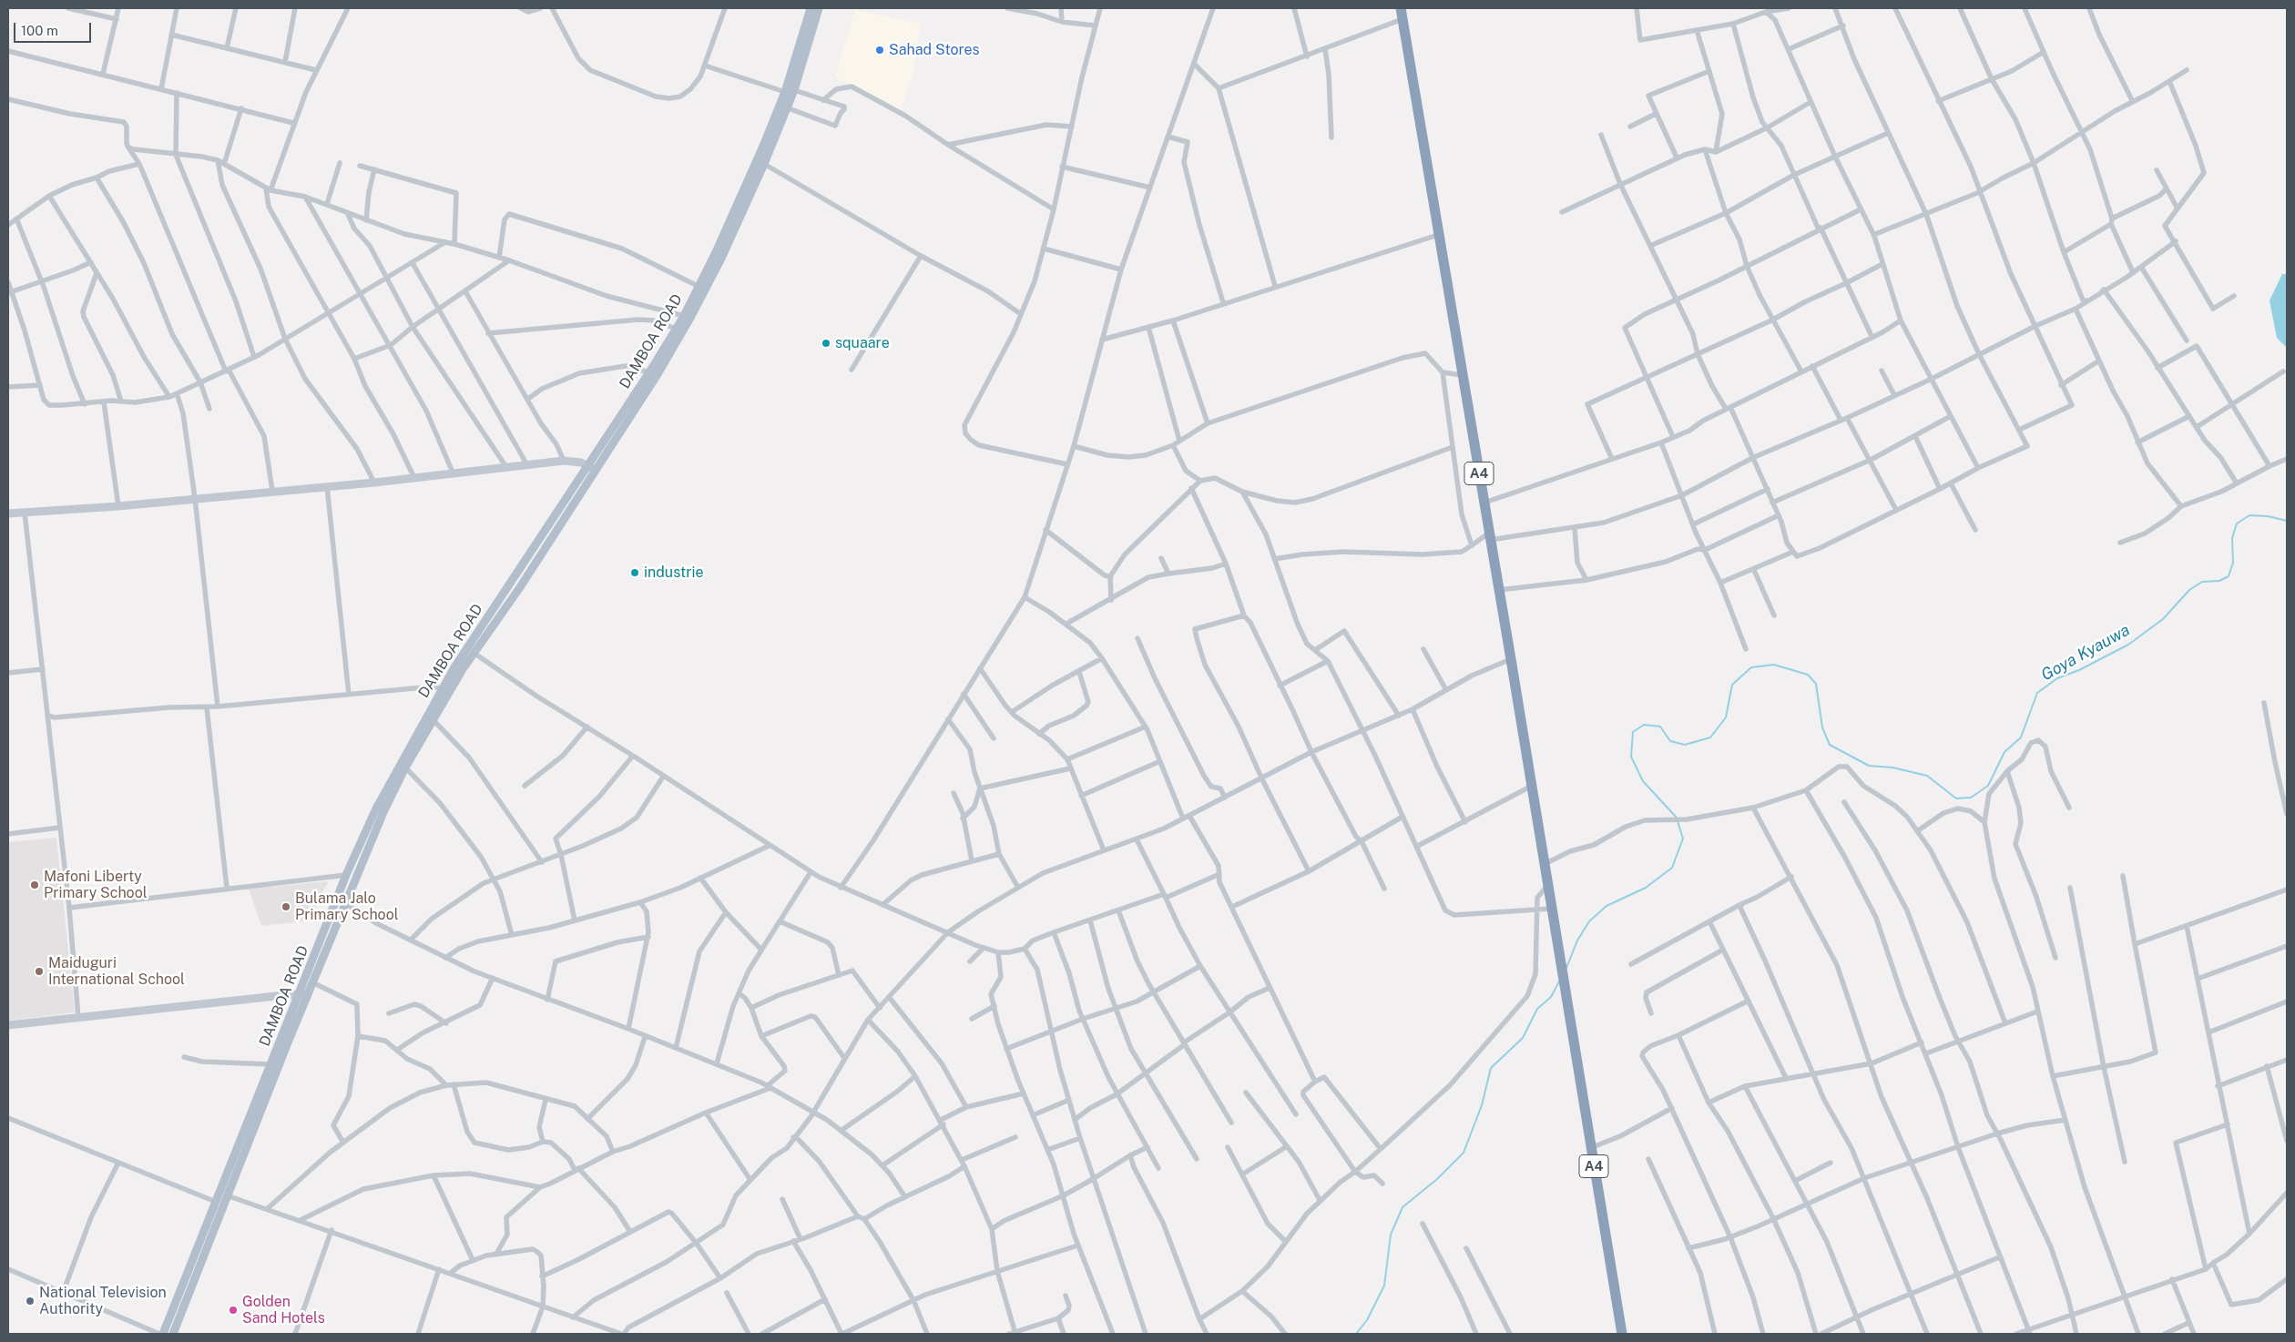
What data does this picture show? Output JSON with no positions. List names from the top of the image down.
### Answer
{
  "streets": {
    "highway": ["A4"],
    "main road": ["DAMBOA ROAD"]
  },
  "water": ["Goya Kyauwa"],
  "places": [
    "Sahad Stores",
    "squaare",
    "industrie",
    "Mafoni Liberty Primary School",
    "Bulama Jalo Primary School",
    "Maiduguri International School",
    "National Television Authority",
    "Golden Sand Hotels"
  ],
  "scale_bar": "100 m"
}
